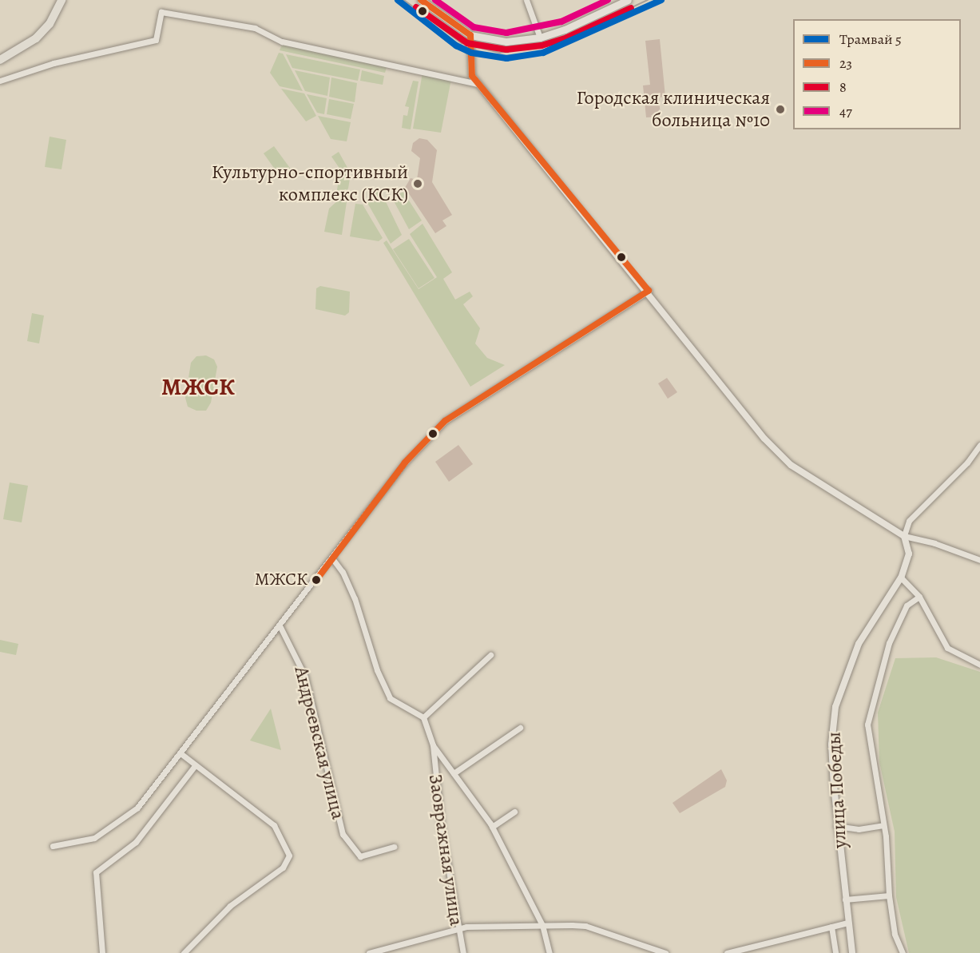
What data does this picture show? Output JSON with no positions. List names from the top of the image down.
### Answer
{
  "streets": {
    "street": ["Андреевская улица", "улица Победы", "Заовражная улица"]
  },
  "districts": ["МЖСК"],
  "places": ["Городская клиническая больница №10", "Культурно-спортивный комплекс (КСК)", "МЖСК"],
  "lines": [
    "tram line 5",
    "transit line 23",
    "transit line 47",
    "transit line 8"
  ],
  "legend": [
    "Трамвай 5",
    "23",
    "8",
    "47"
  ]
}
